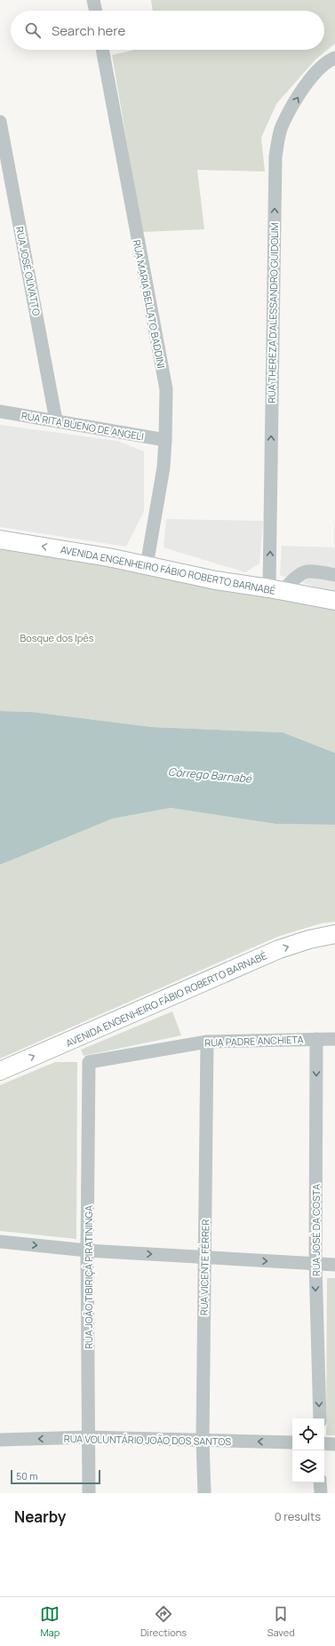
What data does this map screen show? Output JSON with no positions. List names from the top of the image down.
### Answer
{
  "streets": {
    "main road": ["AVENIDA ENGENHEIRO FÁBIO ROBERTO BARNABÉ"],
    "street": [
      "RUA JOSÉ OLIVATTO",
      "RUA MARIA BELLATO BADDINI",
      "RUA THEREZA D'ALESSANDRO GUIDOLIM",
      "RUA RITA BUENO DE ANGELI",
      "RUA PADRE ANCHIETA",
      "RUA JOSÉ DA COSTA",
      "RUA VICENTE FÉRRER",
      "RUA JOÃO TIBIRIÇÁ PIRATININGA",
      "RUA VOLUNTÁRIO JOÃO DOS SANTOS"
    ]
  },
  "crossings": [
    ["RUA JOSÉ OLIVATTO", "RUA RITA BUENO DE ANGELI"],
    ["RUA MARIA BELLATO BADDINI", "RUA RITA BUENO DE ANGELI"],
    ["RUA MARIA BELLATO BADDINI", "AVENIDA ENGENHEIRO FÁBIO ROBERTO BARNABÉ"],
    ["RUA THEREZA D'ALESSANDRO GUIDOLIM", "AVENIDA ENGENHEIRO FÁBIO ROBERTO BARNABÉ"],
    ["RUA PADRE ANCHIETA", "RUA JOSÉ DA COSTA"],
    ["RUA PADRE ANCHIETA", "RUA VICENTE FÉRRER"],
    ["RUA PADRE ANCHIETA", "RUA JOÃO TIBIRIÇÁ PIRATININGA"],
    ["RUA VICENTE FÉRRER", "RUA VOLUNTÁRIO JOÃO DOS SANTOS"],
    ["RUA JOÃO TIBIRIÇÁ PIRATININGA", "RUA VOLUNTÁRIO JOÃO DOS SANTOS"]
  ],
  "one_way": ["RUA THEREZA D'ALESSANDRO GUIDOLIM", "RUA JOSÉ DA COSTA", "RUA VOLUNTÁRIO JOÃO DOS SANTOS"],
  "water": ["Córrego Barnabé"],
  "parks": ["Bosque dos Ipês"],
  "scale_bar": "50 m",
  "page": {
    "search": "Search here",
    "scale": "50 m",
    "heading": ["Nearby", "0 results"],
    "nav": ["Map", "Directions", "Saved"]
  }
}
